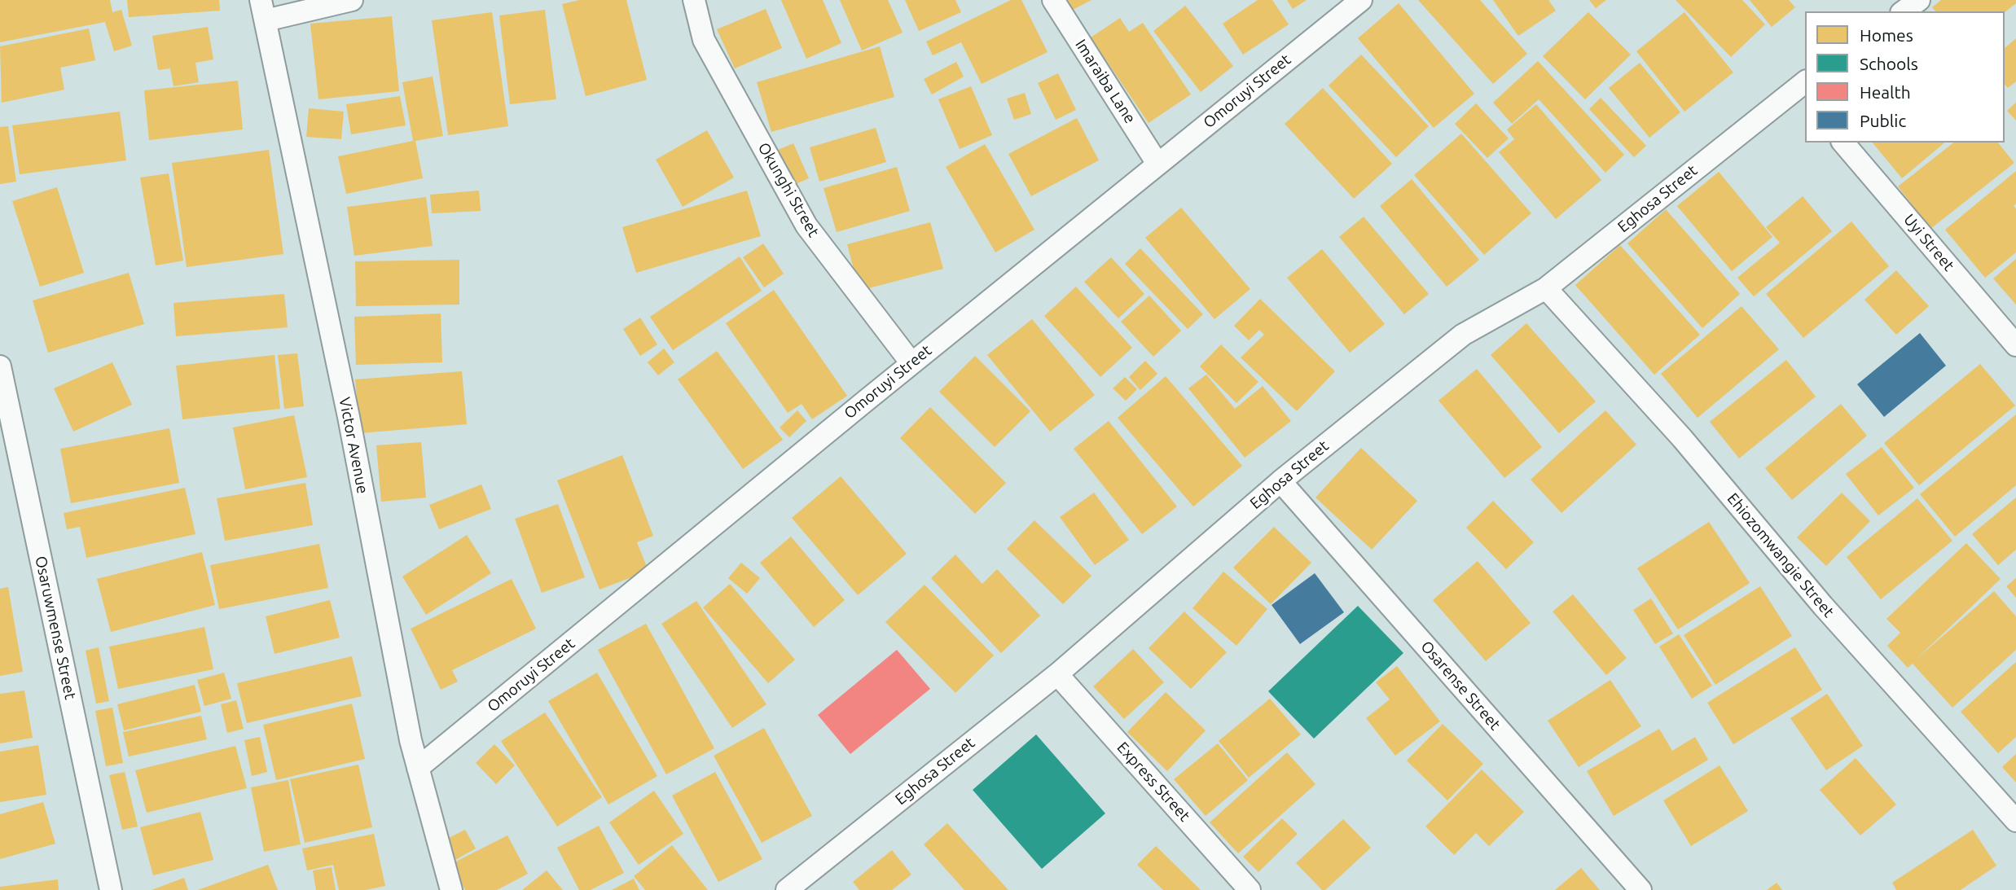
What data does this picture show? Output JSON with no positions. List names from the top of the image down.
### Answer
{
  "streets": {
    "street": [
      "Imaraiba Lane",
      "Omoruyi Street",
      "Okunghi Street",
      "Eghosa Street",
      "Uyi Street",
      "Victor Avenue",
      "Ehiozomwangie Street",
      "Osaruwmense Street",
      "Osarense Street",
      "Express Street"
    ]
  },
  "crossings": [
    ["Imaraiba Lane", "Omoruyi Street"],
    ["Omoruyi Street", "Okunghi Street"],
    ["Omoruyi Street", "Victor Avenue"],
    ["Eghosa Street", "Ehiozomwangie Street"],
    ["Eghosa Street", "Osarense Street"],
    ["Eghosa Street", "Express Street"]
  ],
  "legend": [
    "Homes",
    "Schools",
    "Health",
    "Public"
  ]
}
